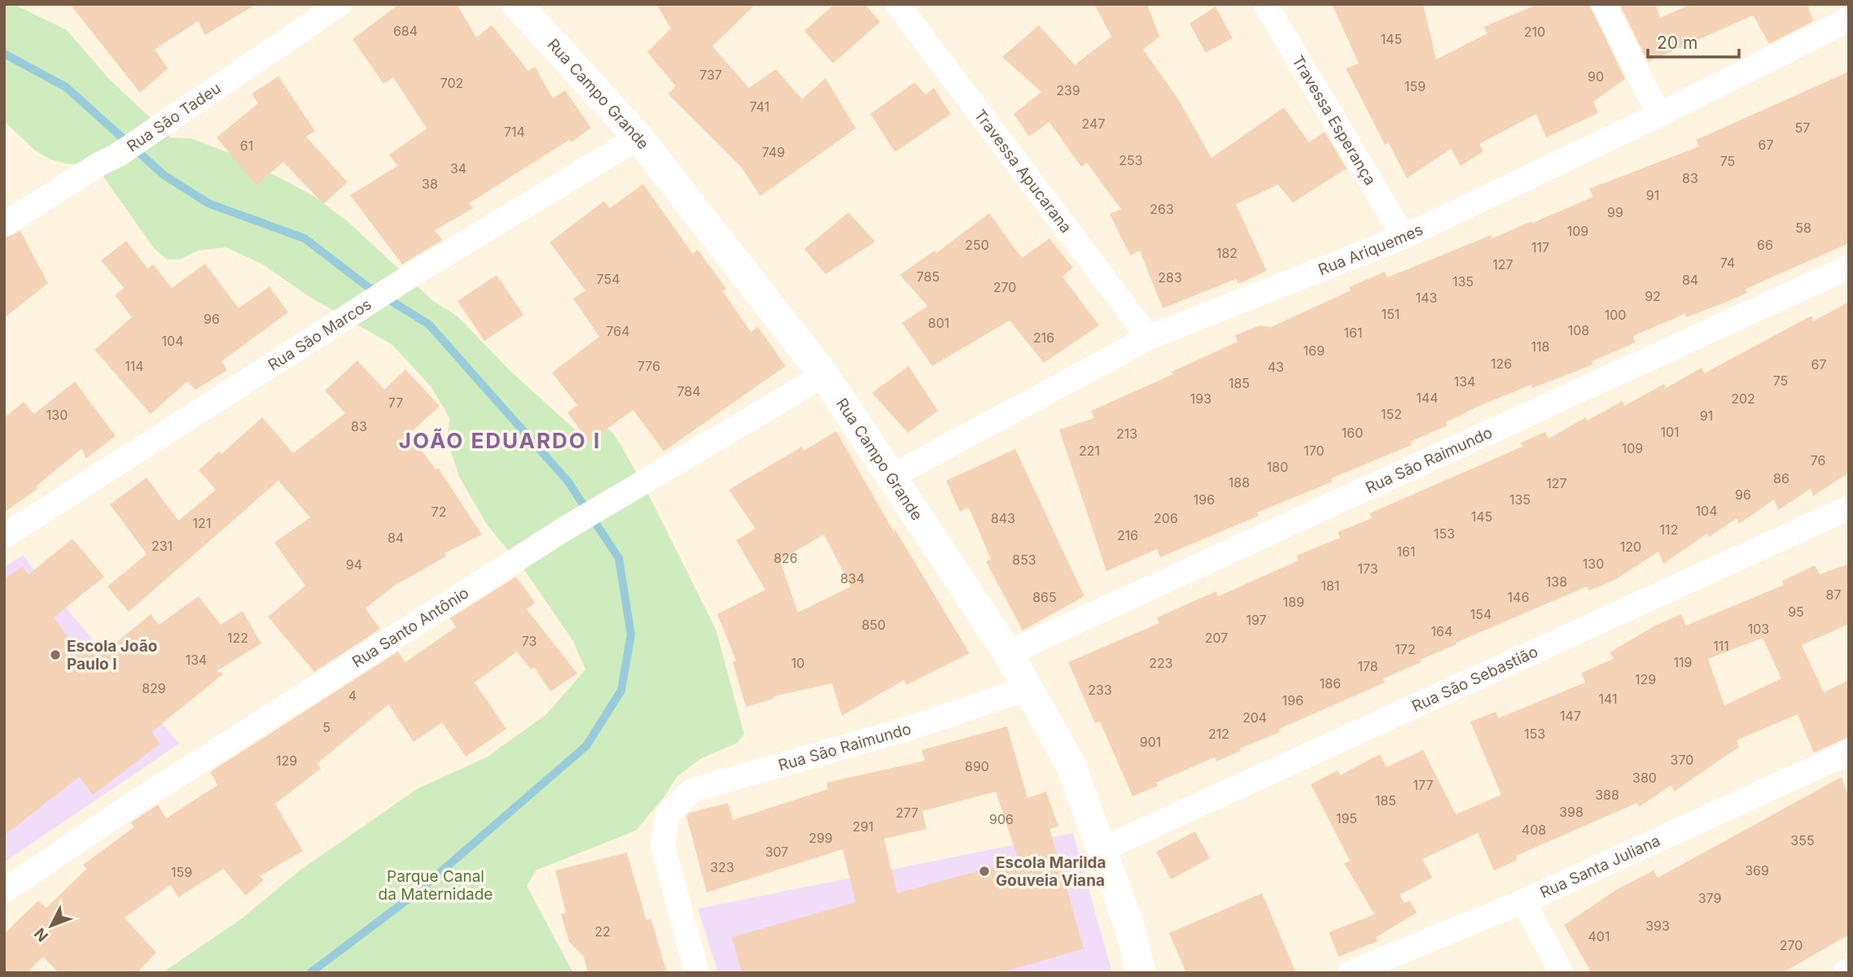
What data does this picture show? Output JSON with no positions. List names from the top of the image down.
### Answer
{
  "streets": {
    "street": [
      "Rua Campo Grande",
      "Rua São Tadeu",
      "Travessa Esperança",
      "Travessa Apucarana",
      "Rua Ariquemes",
      "Rua São Marcos",
      "Rua São Raimundo",
      "Rua Santo Antônio",
      "Rua São Sebastião",
      "Rua Santa Juliana"
    ]
  },
  "crossings": [
    ["Rua Campo Grande", "Rua Ariquemes"],
    ["Rua Campo Grande", "Rua São Marcos"],
    ["Rua Campo Grande", "Rua São Raimundo"],
    ["Rua Campo Grande", "Rua Santo Antônio"],
    ["Rua Campo Grande", "Rua São Sebastião"],
    ["Travessa Esperança", "Rua Ariquemes"],
    ["Travessa Apucarana", "Rua Ariquemes"]
  ],
  "districts": ["JOÃO EDUARDO I"],
  "parks": ["Parque Canal da Maternidade"],
  "places": ["Escola João Paulo I", "Escola Marilda Gouveia Viana"],
  "house_numbers": [
    "684",
    "210",
    "145",
    "737",
    "90",
    "702",
    "159",
    "239",
    "741",
    "247",
    "57",
    "714",
    "67",
    "61",
    "749",
    "253",
    "75",
    "34",
    "83",
    "38",
    "91",
    "263",
    "99",
    "58",
    "109",
    "250",
    "66",
    "117",
    "182",
    "74",
    "127",
    "785",
    "283",
    "754",
    "84",
    "135",
    "270",
    "92",
    "143",
    "151",
    "100",
    "96",
    "801",
    "108",
    "764",
    "161",
    "216",
    "104",
    "118",
    "169",
    "126",
    "67",
    "114",
    "776",
    "43",
    "75",
    "134",
    "185",
    "784",
    "144",
    "193",
    "202",
    "77",
    "152",
    "130",
    "91",
    "83",
    "101",
    "160",
    "213",
    "109",
    "221",
    "170",
    "76",
    "180",
    "86",
    "188",
    "127",
    "96",
    "196",
    "135",
    "104",
    "72",
    "145",
    "843",
    "206",
    "121",
    "112",
    "153",
    "216",
    "84",
    "231",
    "120",
    "161",
    "826",
    "853",
    "130",
    "94",
    "173",
    "834",
    "138",
    "181",
    "87",
    "865",
    "146",
    "189",
    "95",
    "154",
    "197",
    "850",
    "103",
    "164",
    "122",
    "207",
    "73",
    "111",
    "172",
    "134",
    "119",
    "10",
    "223",
    "178",
    "129",
    "186",
    "829",
    "233",
    "4",
    "141",
    "196",
    "147",
    "204",
    "5",
    "212",
    "153",
    "901",
    "370",
    "129",
    "890",
    "380",
    "177",
    "388",
    "185",
    "398",
    "277",
    "195",
    "906",
    "291",
    "408",
    "299",
    "355",
    "307",
    "323",
    "369",
    "159",
    "379",
    "393",
    "22",
    "401",
    "270"
  ],
  "scale_bar": "20 m",
  "north": "bottom left"
}
